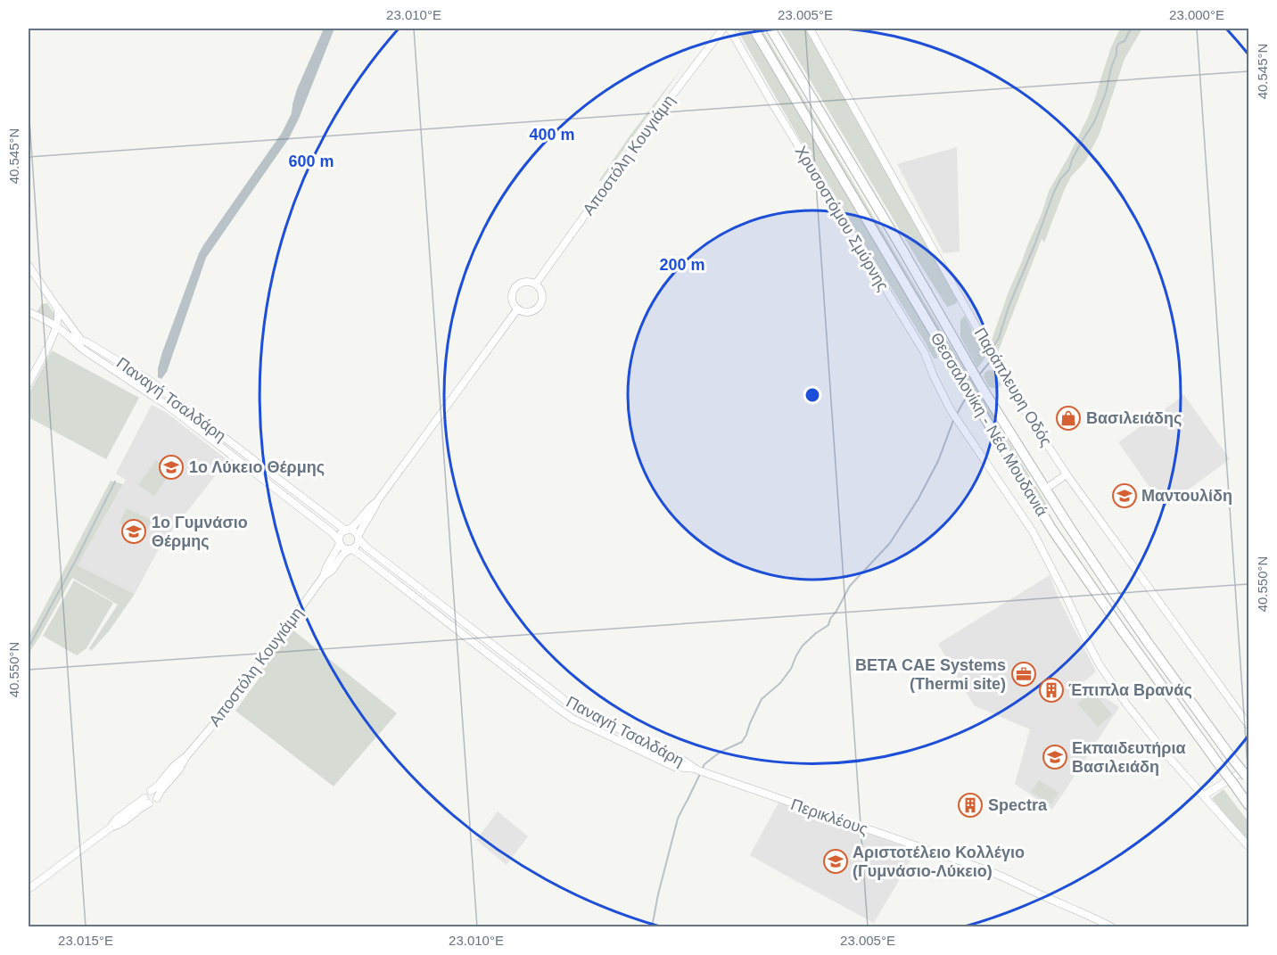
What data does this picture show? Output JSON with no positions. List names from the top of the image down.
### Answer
{
  "streets": {
    "highway": ["Θεσσαλονίκη - Νέα Μουδανιά"],
    "street": [
      "Αποστόλη Κουγιάμη",
      "Χρυσοστόμου Σμύρνης",
      "Παράπλευρη Οδός",
      "Παναγή Τσαλδάρη",
      "Περικλέους"
    ]
  },
  "crossings": [
    ["Αποστόλη Κουγιάμη", "Παναγή Τσαλδάρη"],
    ["Παναγή Τσαλδάρη", "Περικλέους"]
  ],
  "places": {
    "shop": ["Βασιλειάδης"],
    "school or university": [
      "1ο Λύκειο Θέρμης",
      "Μαντουλίδη",
      "1ο Γυμνάσιο Θέρμης",
      "Εκπαιδευτήρια Βασιλειάδη",
      "Αριστοτέλειο Κολλέγιο (Γυμνάσιο-Λύκειο)"
    ],
    "office": ["BETA CAE Systems (Thermi site)"],
    "building": ["Έπιπλα Βρανάς", "Spectra"]
  },
  "coordinates": [
    "23.010°E",
    "23.005°E",
    "23.000°E",
    "40.545°N",
    "40.550°N",
    "23.015°E"
  ],
  "rings": ["400 m", "600 m", "200 m"]
}
